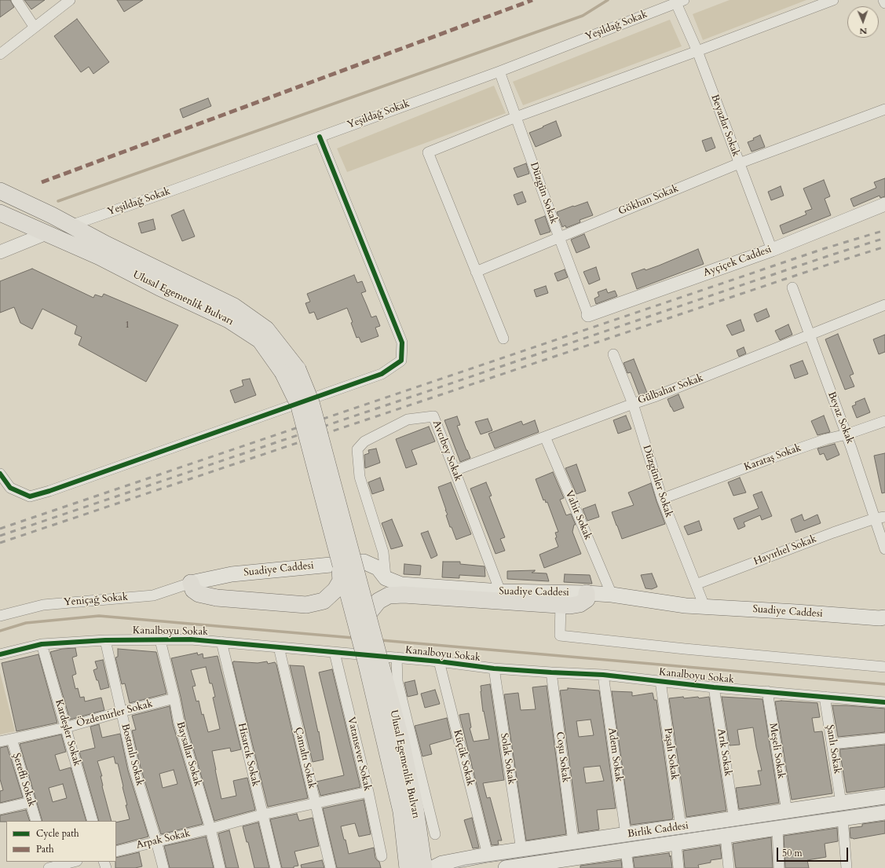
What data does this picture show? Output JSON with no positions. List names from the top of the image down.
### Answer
{
  "streets": {
    "main road": ["Ulusal Egemenlik Bulvarı", "Suadiye Caddesi", "Birlik Caddesi"],
    "street": [
      "Yeşildağ Sokak",
      "Beyazlar Sokak",
      "Düzgün Sokak",
      "Gökhan Sokak",
      "Ayçiçek Caddesi",
      "Gülbahar Sokak",
      "Beyaz Sokak",
      "Avcıbey Sokak",
      "Karataş Sokak",
      "Düzgünler Sokak",
      "Vahit Sokak",
      "Hayırlıel Sokak",
      "Yeniçağ Sokak",
      "Kanalboyu Sokak",
      "Özdemirler Sokak",
      "Kardeşler Sokak",
      "Şanlı Sokak",
      "Meşeli Sokak",
      "Arık Sokak",
      "Baysallar Sokak",
      "Vatansever Sokak",
      "Paşalı Sokak",
      "Bostanlı Sokak",
      "Hisarcık Sokak",
      "Adem Sokak",
      "Coşu Sokak",
      "Çamaltı Sokak",
      "Küçük Sokak",
      "Solak Sokak",
      "Şerefli Sokak",
      "Arpak Sokak"
    ]
  },
  "crossings": [
    ["Yeşildağ Sokak", "Beyazlar Sokak"],
    ["Yeşildağ Sokak", "Düzgün Sokak"],
    ["Yeşildağ Sokak", "Ulusal Egemenlik Bulvarı"],
    ["Beyazlar Sokak", "Gökhan Sokak"],
    ["Beyazlar Sokak", "Ayçiçek Caddesi"],
    ["Düzgün Sokak", "Gökhan Sokak"],
    ["Düzgün Sokak", "Ayçiçek Caddesi"],
    ["Gülbahar Sokak", "Beyaz Sokak"],
    ["Gülbahar Sokak", "Avcıbey Sokak"],
    ["Gülbahar Sokak", "Düzgünler Sokak"],
    ["Gülbahar Sokak", "Vahit Sokak"],
    ["Beyaz Sokak", "Karataş Sokak"],
    ["Beyaz Sokak", "Hayırlıel Sokak"],
    ["Avcıbey Sokak", "Suadiye Caddesi"],
    ["Karataş Sokak", "Düzgünler Sokak"],
    ["Düzgünler Sokak", "Hayırlıel Sokak"],
    ["Düzgünler Sokak", "Suadiye Caddesi"],
    ["Vahit Sokak", "Suadiye Caddesi"],
    ["Suadiye Caddesi", "Yeniçağ Sokak"],
    ["Kanalboyu Sokak", "Kardeşler Sokak"],
    ["Kanalboyu Sokak", "Şanlı Sokak"],
    ["Kanalboyu Sokak", "Meşeli Sokak"],
    ["Kanalboyu Sokak", "Arık Sokak"],
    ["Kanalboyu Sokak", "Baysallar Sokak"],
    ["Kanalboyu Sokak", "Vatansever Sokak"],
    ["Kanalboyu Sokak", "Paşalı Sokak"],
    ["Kanalboyu Sokak", "Bostanlı Sokak"],
    ["Kanalboyu Sokak", "Hisarcık Sokak"],
    ["Kanalboyu Sokak", "Adem Sokak"],
    ["Kanalboyu Sokak", "Coşu Sokak"],
    ["Kanalboyu Sokak", "Çamaltı Sokak"],
    ["Kanalboyu Sokak", "Küçük Sokak"],
    ["Kanalboyu Sokak", "Solak Sokak"],
    ["Özdemirler Sokak", "Kardeşler Sokak"],
    ["Özdemirler Sokak", "Baysallar Sokak"],
    ["Özdemirler Sokak", "Bostanlı Sokak"],
    ["Özdemirler Sokak", "Şerefli Sokak"],
    ["Şanlı Sokak", "Birlik Caddesi"],
    ["Meşeli Sokak", "Birlik Caddesi"],
    ["Arık Sokak", "Birlik Caddesi"],
    ["Baysallar Sokak", "Arpak Sokak"],
    ["Vatansever Sokak", "Arpak Sokak"],
    ["Paşalı Sokak", "Birlik Caddesi"],
    ["Bostanlı Sokak", "Arpak Sokak"],
    ["Hisarcık Sokak", "Arpak Sokak"],
    ["Adem Sokak", "Birlik Caddesi"],
    ["Coşu Sokak", "Birlik Caddesi"],
    ["Çamaltı Sokak", "Arpak Sokak"],
    ["Küçük Sokak", "Birlik Caddesi"],
    ["Solak Sokak", "Birlik Caddesi"]
  ],
  "house_numbers": ["1"],
  "legend": ["Cycle path", "Path"],
  "scale_bar": "50 m",
  "north": "bottom"
}
